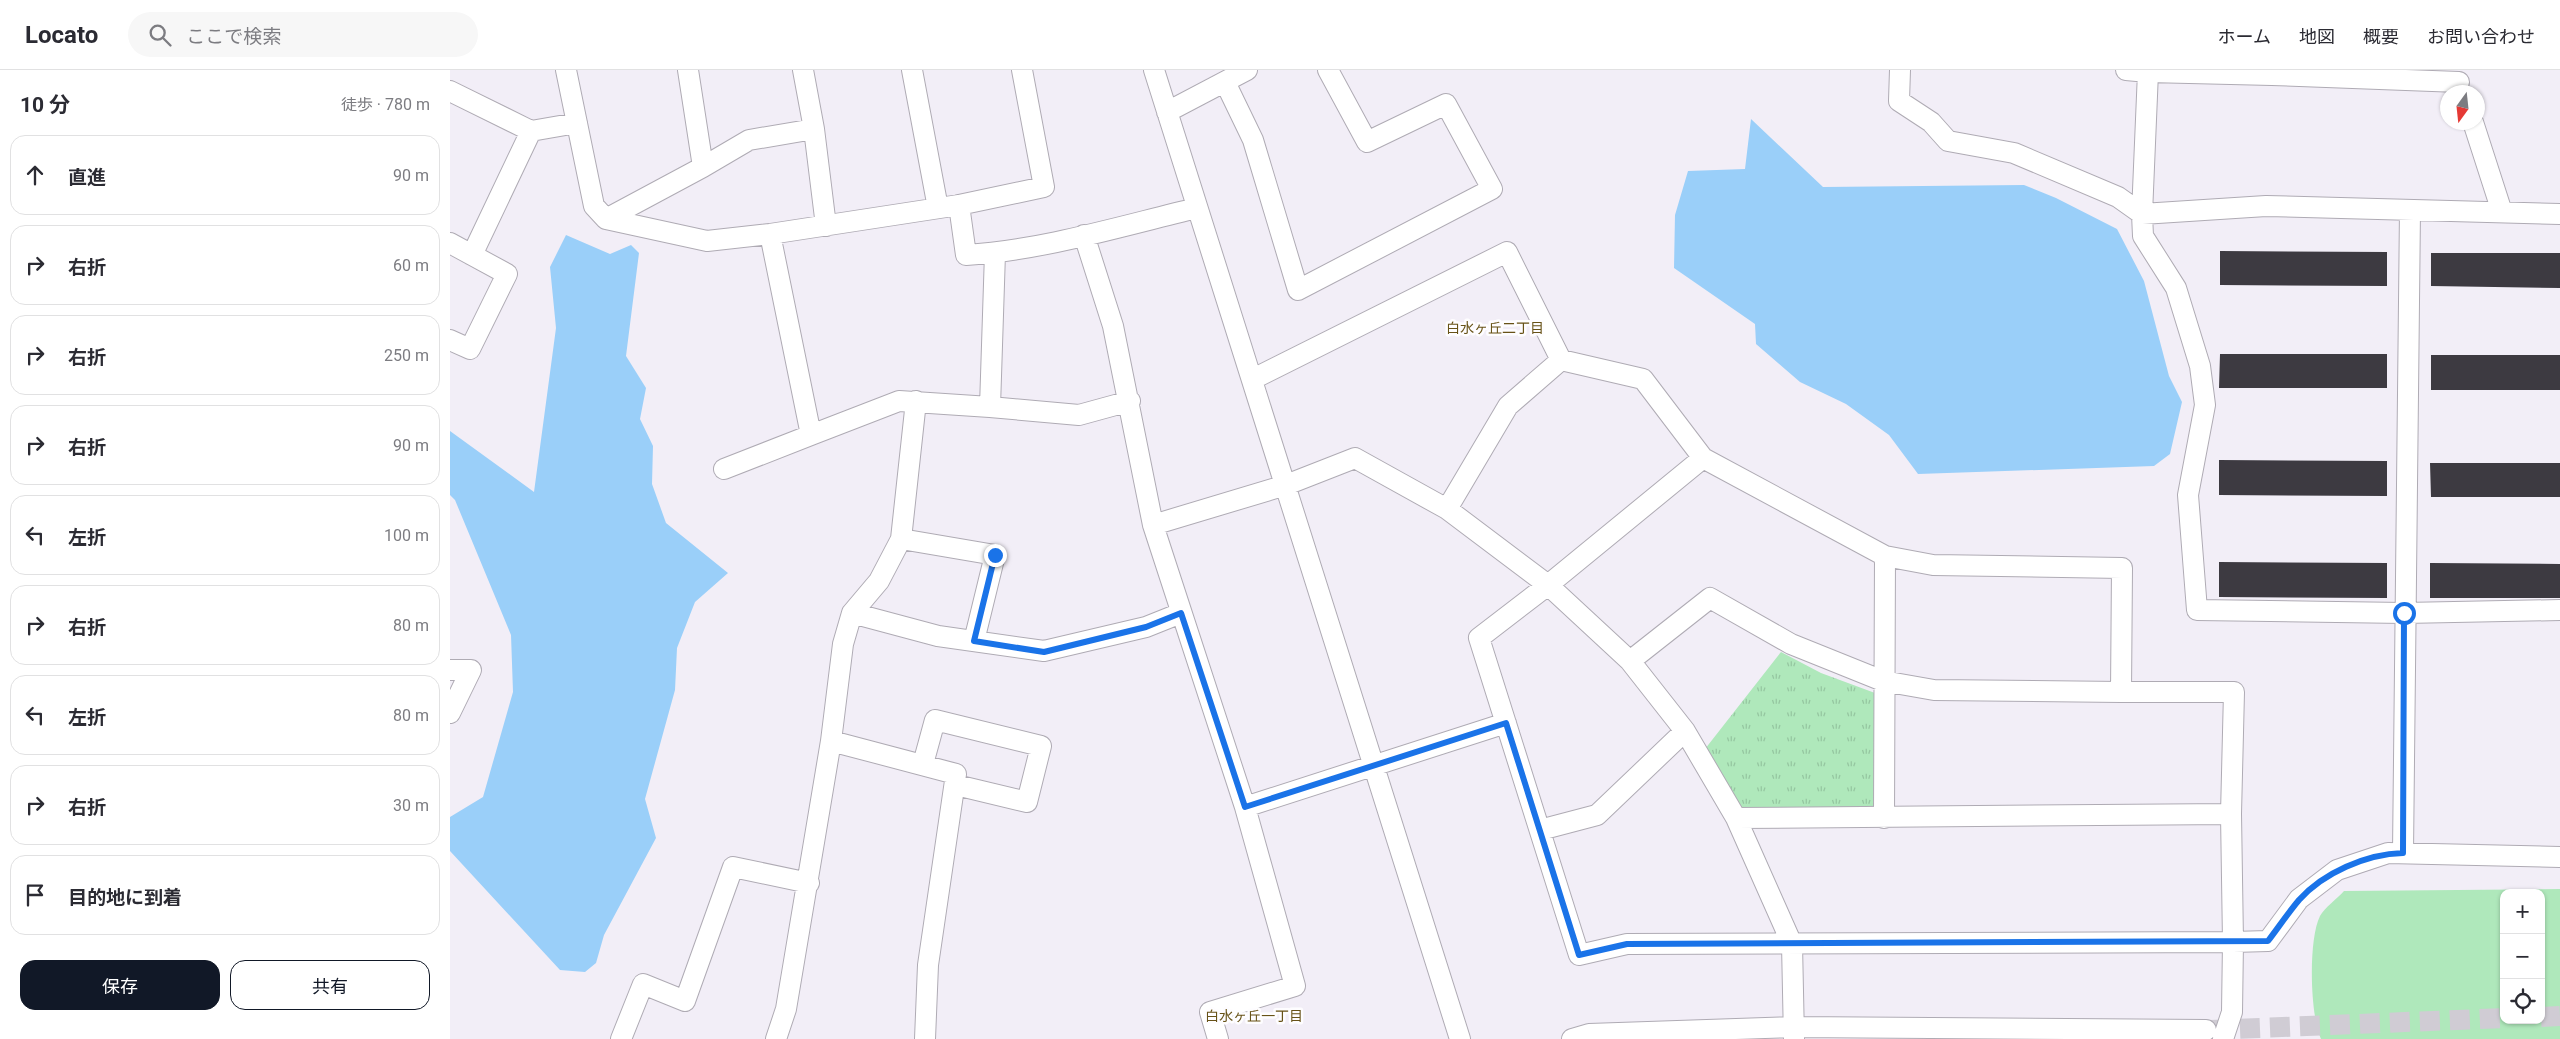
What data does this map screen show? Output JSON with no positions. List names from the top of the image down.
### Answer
{
  "districts": ["白水ヶ丘二丁目", "白水ヶ丘一丁目"],
  "north": "bottom",
  "page": {
    "header": "Locato",
    "search": "ここで検索",
    "nav": [
      "ホーム",
      "地図",
      "概要",
      "お問い合わせ"
    ],
    "heading": ["10 分", "徒歩 · 780 m"],
    "list": [
      ["直進", "90 m"],
      ["右折", "60 m"],
      ["右折", "250 m"],
      ["右折", "90 m"],
      ["左折", "100 m"],
      ["右折", "80 m"],
      ["左折", "80 m"],
      ["右折", "30 m"],
      "目的地に到着"
    ],
    "map_buttons": ["+", "−"],
    "buttons": ["保存", "共有"]
  }
}
